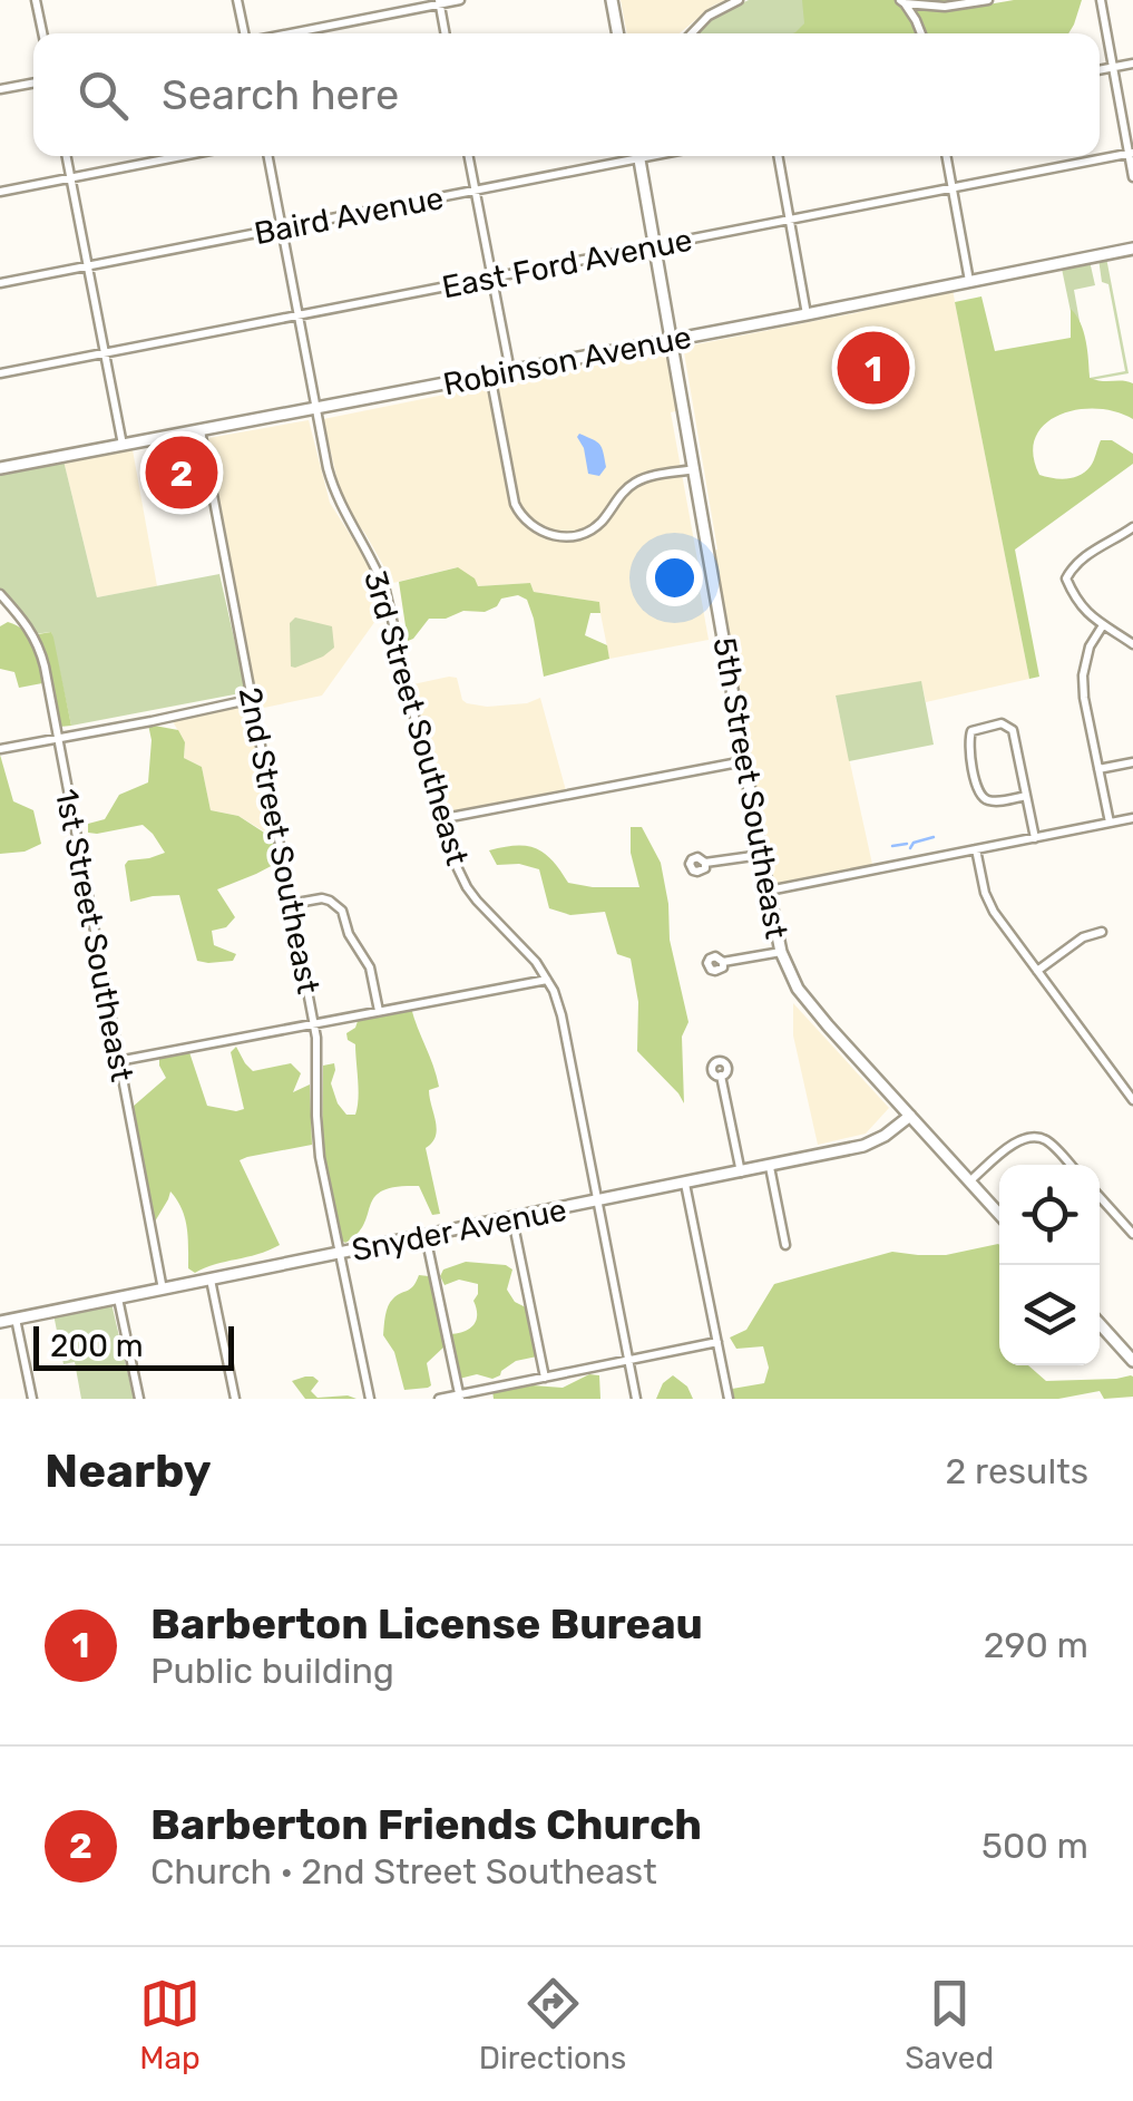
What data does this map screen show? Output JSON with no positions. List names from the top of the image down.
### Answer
{
  "streets": {
    "main road": ["Robinson Avenue", "5th Street Southeast", "Snyder Avenue"],
    "street": [
      "Baird Avenue",
      "East Ford Avenue",
      "3rd Street Southeast",
      "2nd Street Southeast",
      "1st Street Southeast"
    ]
  },
  "crossings": [
    ["Baird Avenue", "3rd Street Southeast"],
    ["East Ford Avenue", "3rd Street Southeast"],
    ["East Ford Avenue", "5th Street Southeast"],
    ["Robinson Avenue", "3rd Street Southeast"],
    ["Robinson Avenue", "5th Street Southeast"],
    ["Robinson Avenue", "2nd Street Southeast"],
    ["3rd Street Southeast", "Snyder Avenue"],
    ["5th Street Southeast", "Snyder Avenue"],
    ["2nd Street Southeast", "Snyder Avenue"],
    ["1st Street Southeast", "Snyder Avenue"]
  ],
  "scale_bar": "200 m",
  "page": {
    "search": "Search here",
    "pins": ["1", "2"],
    "scale": "200 m",
    "heading": ["Nearby", "2 results"],
    "list": [
      {
        "mark": "1",
        "name": "Barberton License Bureau",
        "note": "Public building",
        "value": "290 m"
      },
      {
        "mark": "2",
        "name": "Barberton Friends Church",
        "note": "Church · 2nd Street Southeast",
        "value": "500 m"
      }
    ],
    "nav": ["Map", "Directions", "Saved"]
  }
}
